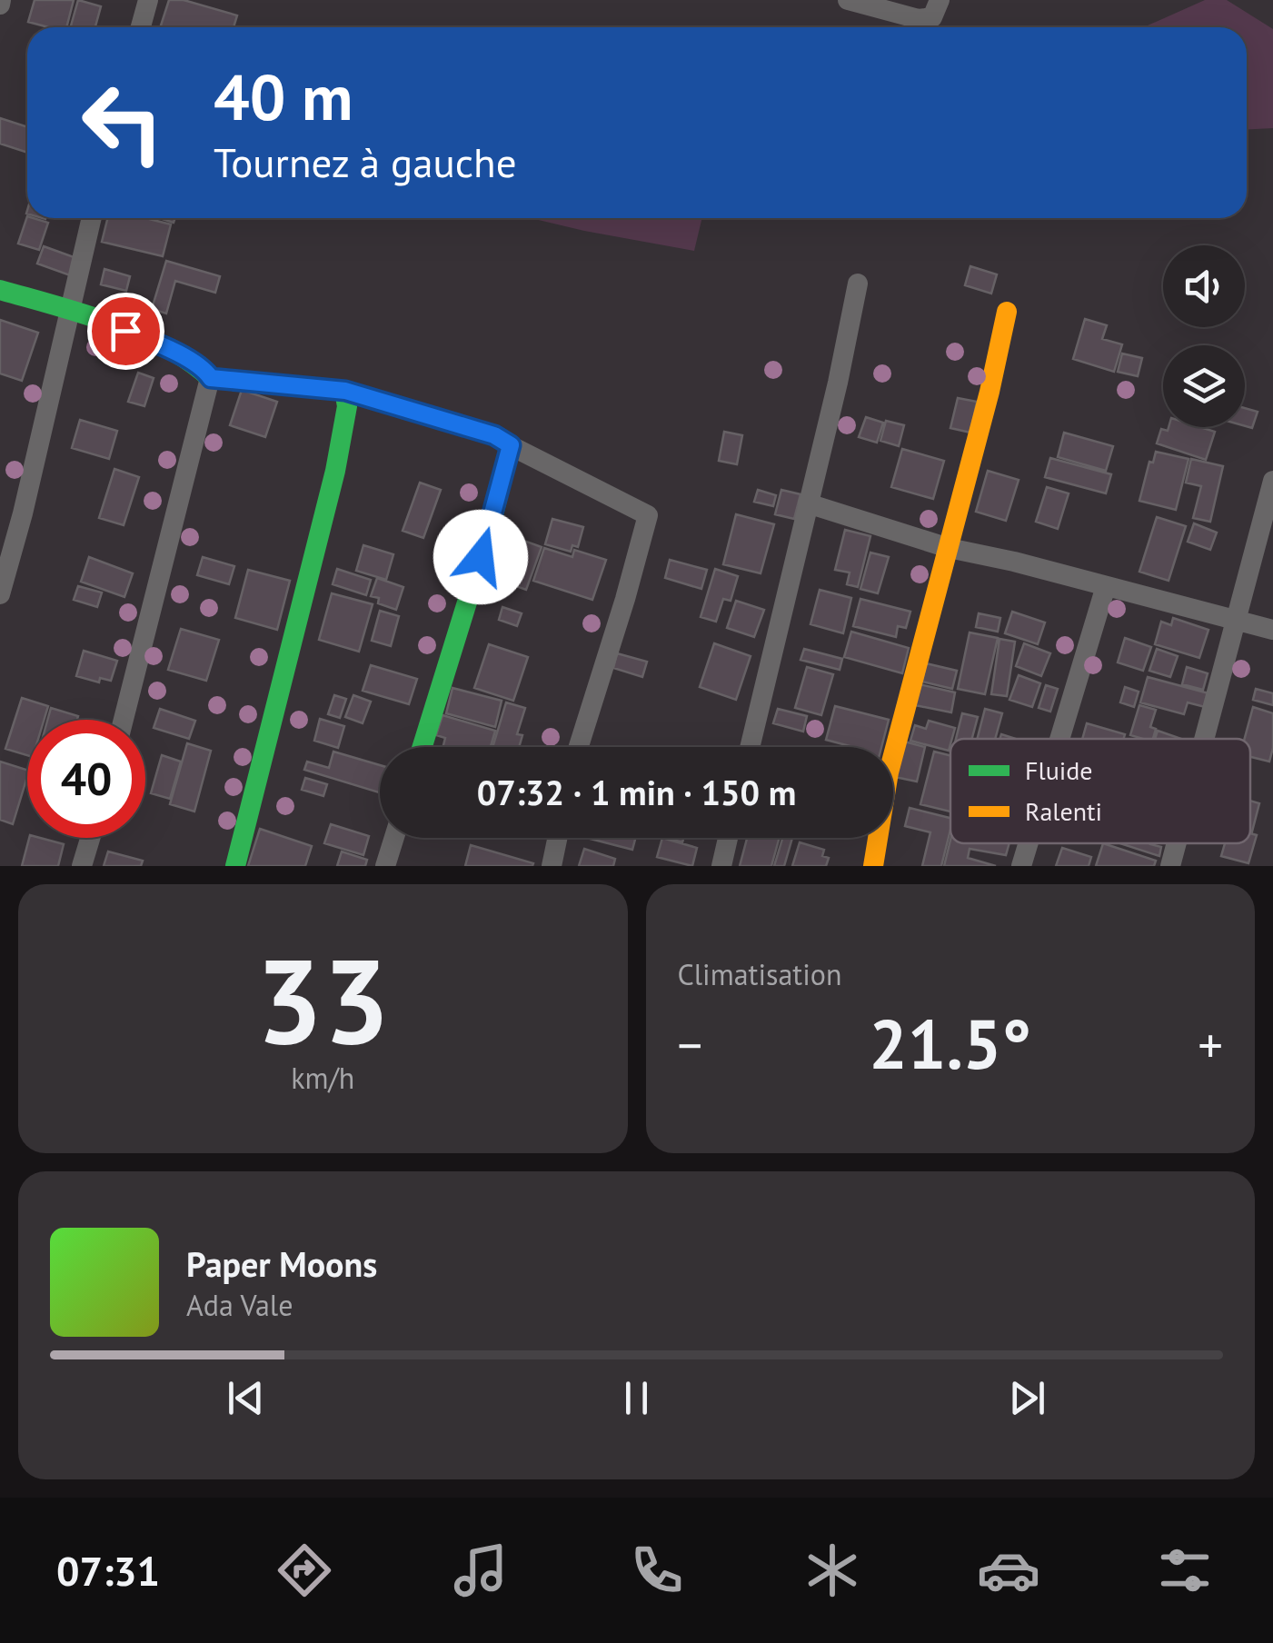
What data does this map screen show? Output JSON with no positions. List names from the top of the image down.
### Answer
{
  "legend": ["Fluide", "Ralenti"],
  "page": {
    "turn": ["40 m", "Tournez à gauche"],
    "limit": "40",
    "trip": "07:32 · 1 min · 150 m",
    "tile": [
      ["33", "km/h"],
      "Climatisation"
    ],
    "heat": ["−", "21.5°", "+"],
    "song": ["Paper Moons", "Ada Vale"],
    "tabs": "07:31"
  }
}
